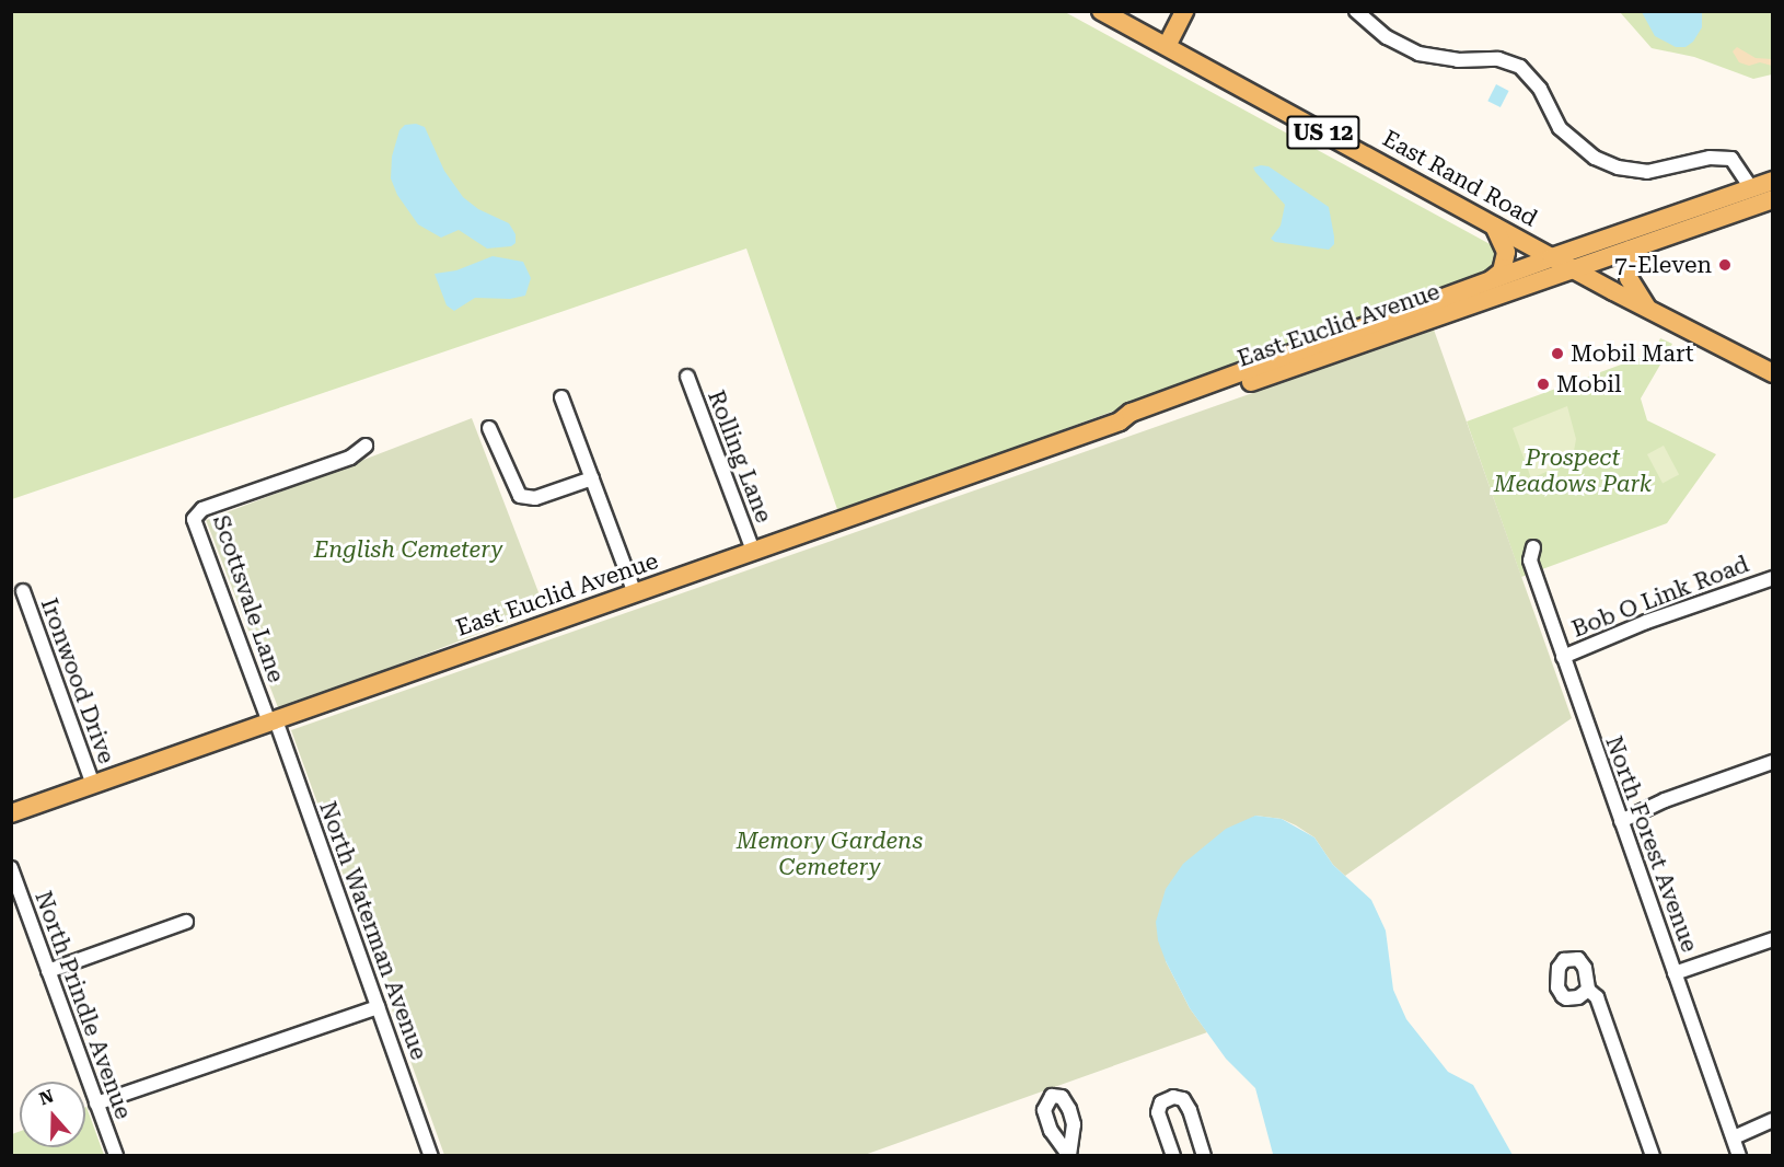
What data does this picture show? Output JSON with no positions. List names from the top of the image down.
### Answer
{
  "streets": {
    "main road": ["US 12", "East Rand Road", "East Euclid Avenue"],
    "street": [
      "Rolling Lane",
      "Bob O Link Road",
      "Scottsvale Lane",
      "Ironwood Drive",
      "North Forest Avenue",
      "North Waterman Avenue",
      "North Prindle Avenue"
    ]
  },
  "crossings": [
    ["US 12", "East Rand Road"],
    ["US 12", "East Euclid Avenue"],
    ["East Rand Road", "East Euclid Avenue"],
    ["East Euclid Avenue", "Rolling Lane"],
    ["East Euclid Avenue", "Scottsvale Lane"],
    ["East Euclid Avenue", "Ironwood Drive"],
    ["East Euclid Avenue", "North Waterman Avenue"],
    ["Bob O Link Road", "North Forest Avenue"],
    ["Scottsvale Lane", "North Waterman Avenue"]
  ],
  "parks": ["Prospect Meadows Park", "English Cemetery", "Memory Gardens Cemetery"],
  "places": ["7-Eleven", "Mobil Mart", "Mobil"],
  "north": "top"
}
